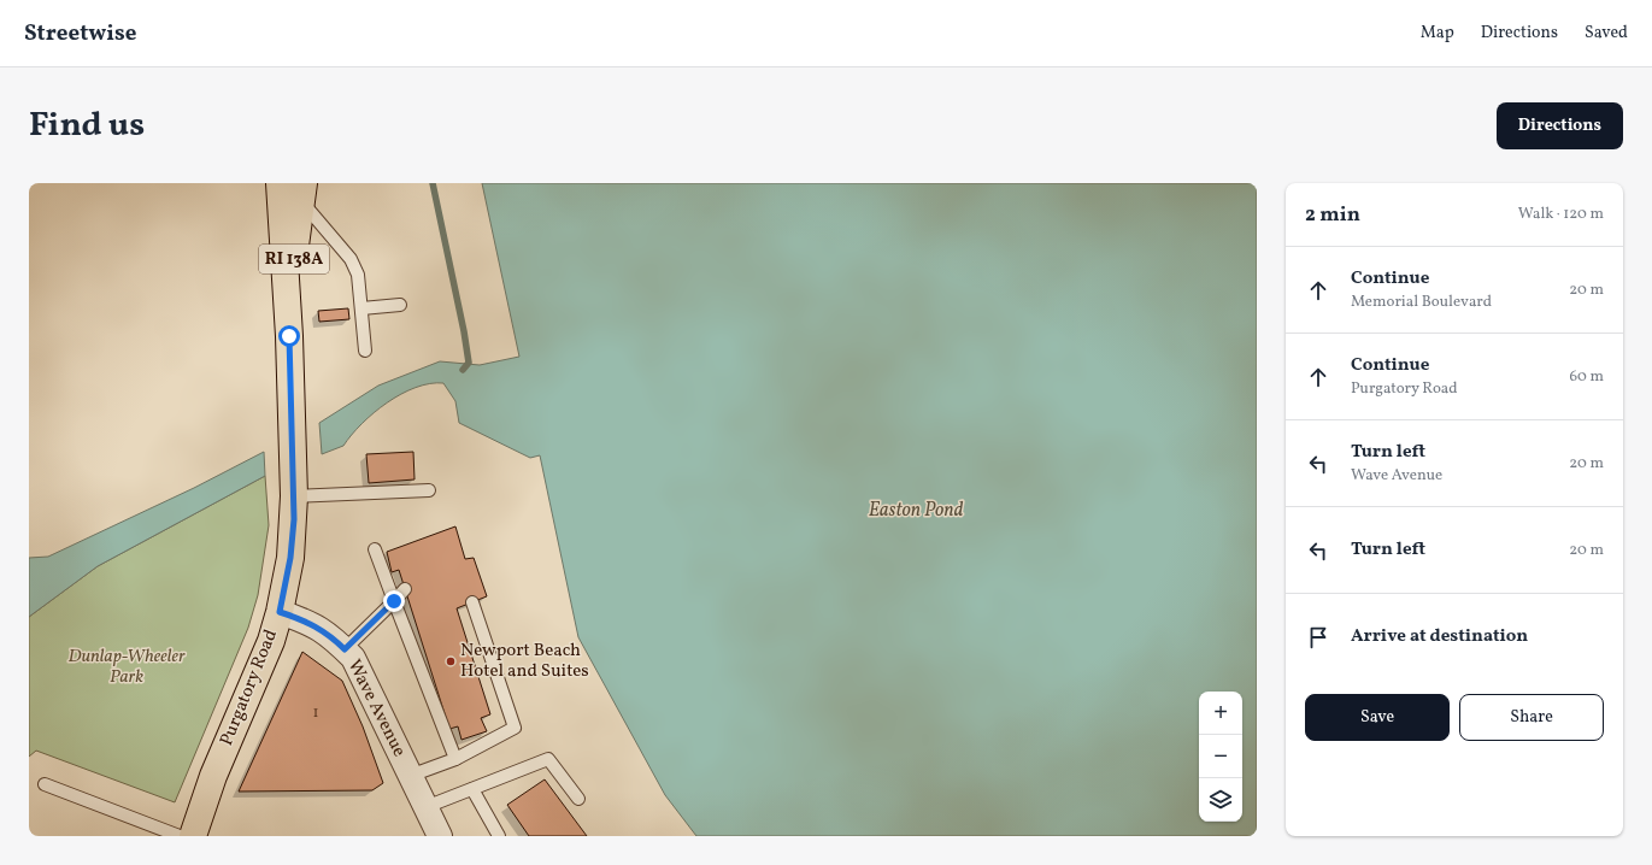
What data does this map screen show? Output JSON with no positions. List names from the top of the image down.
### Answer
{
  "streets": {
    "main road": ["RI 138A", "Purgatory Road"],
    "street": ["Wave Avenue"]
  },
  "crossings": [
    ["RI 138A", "Purgatory Road"],
    ["Purgatory Road", "Wave Avenue"]
  ],
  "water": ["Easton Pond"],
  "parks": ["Dunlap-Wheeler Park"],
  "places": ["Newport Beach Hotel and Suites"],
  "house_numbers": ["1"],
  "page": {
    "header": "Streetwise",
    "nav": ["Map", "Directions", "Saved"],
    "title": "Find us",
    "buttons": [
      "Directions",
      ["Save", "Share"]
    ],
    "heading": ["2 min", "Walk · 120 m"],
    "list": [
      ["Continue", "Memorial Boulevard", "20 m"],
      ["Continue", "Purgatory Road", "60 m"],
      ["Turn left", "Wave Avenue", "20 m"],
      ["Turn left", "20 m"],
      "Arrive at destination"
    ],
    "map_buttons": ["+", "−"]
  }
}
